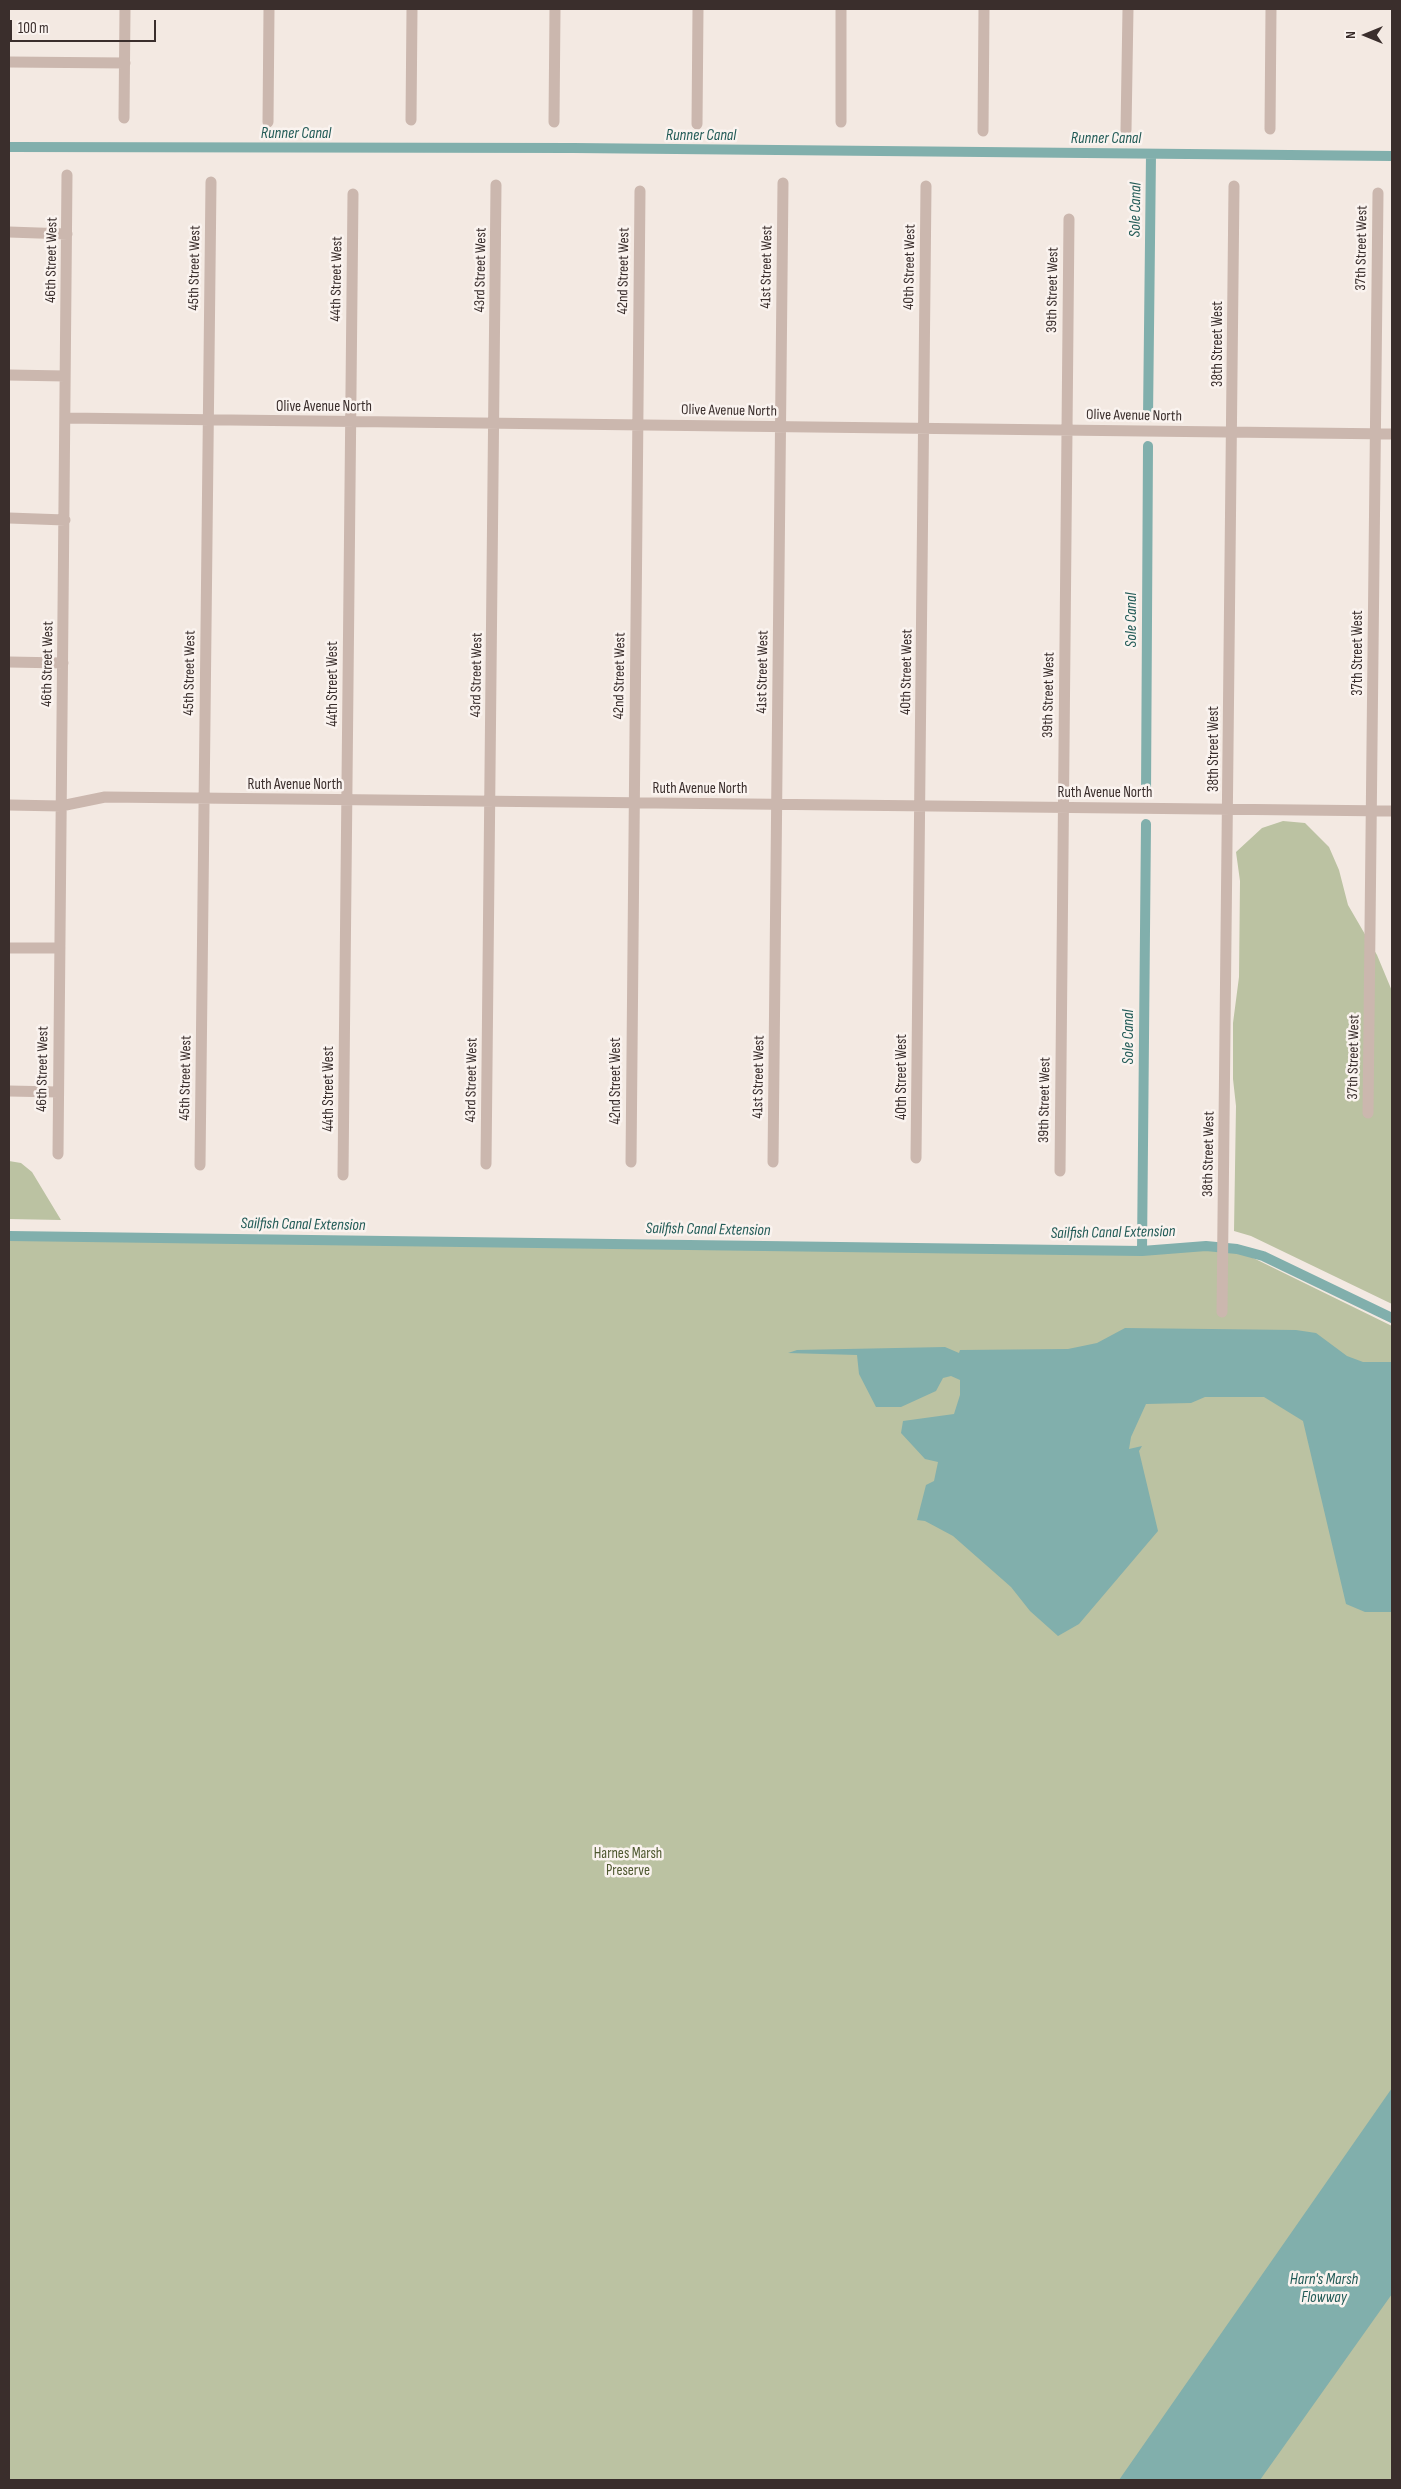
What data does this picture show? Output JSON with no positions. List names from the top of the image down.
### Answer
{
  "streets": {
    "street": [
      "37th Street West",
      "46th Street West",
      "41st Street West",
      "40th Street West",
      "45th Street West",
      "43rd Street West",
      "42nd Street West",
      "44th Street West",
      "39th Street West",
      "38th Street West",
      "Olive Avenue North",
      "Ruth Avenue North"
    ]
  },
  "crossings": [
    ["37th Street West", "Olive Avenue North"],
    ["37th Street West", "Ruth Avenue North"],
    ["46th Street West", "Olive Avenue North"],
    ["46th Street West", "Ruth Avenue North"],
    ["41st Street West", "Olive Avenue North"],
    ["41st Street West", "Ruth Avenue North"],
    ["40th Street West", "Olive Avenue North"],
    ["40th Street West", "Ruth Avenue North"],
    ["45th Street West", "Olive Avenue North"],
    ["45th Street West", "Ruth Avenue North"],
    ["43rd Street West", "Olive Avenue North"],
    ["43rd Street West", "Ruth Avenue North"],
    ["42nd Street West", "Olive Avenue North"],
    ["42nd Street West", "Ruth Avenue North"],
    ["44th Street West", "Olive Avenue North"],
    ["44th Street West", "Ruth Avenue North"],
    ["39th Street West", "Olive Avenue North"],
    ["39th Street West", "Ruth Avenue North"],
    ["38th Street West", "Olive Avenue North"],
    ["38th Street West", "Ruth Avenue North"]
  ],
  "water": [
    "Runner Canal",
    "Sole Canal",
    "Sailfish Canal Extension",
    "Harn's Marsh Flowway"
  ],
  "parks": ["Harnes Marsh Preserve"],
  "scale_bar": "100 m",
  "north": "left"
}
